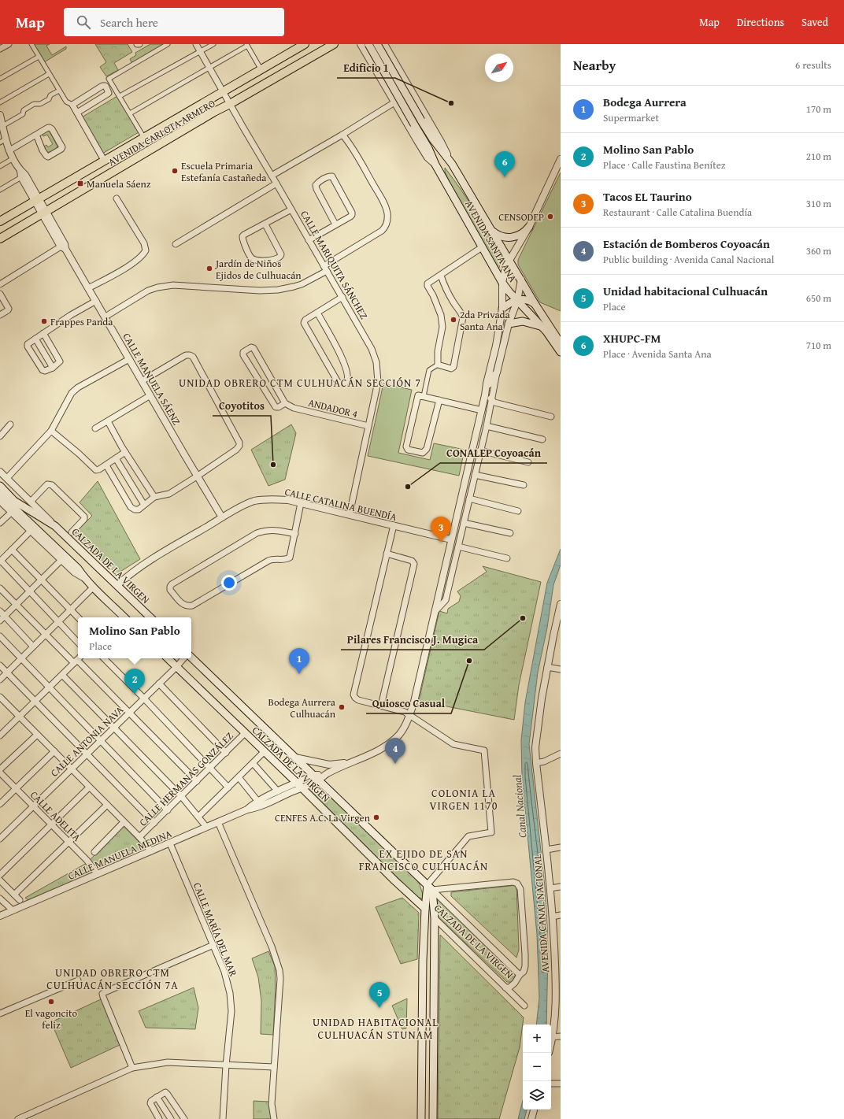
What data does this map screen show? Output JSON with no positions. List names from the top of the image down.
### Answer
{
  "streets": {
    "main road": ["AVENIDA CARLOTA ARMERO", "AVENIDA SANTA ANA", "CALZADA DE LA VIRGEN"],
    "street": [
      "CALLE MARIQUITA SÁNCHEZ",
      "CALLE MANUELA SÁENZ",
      "ANDADOR 4",
      "CALLE CATALINA BUENDÍA",
      "CALLE ANTONIA NAVA",
      "CALLE HERMANAS GONZÁLEZ",
      "CALLE ADELITA",
      "CALLE MANUELA MEDINA",
      "AVENIDA CANAL NACIONAL",
      "CALLE MARÍA DEL MAR"
    ]
  },
  "crossings": [
    ["AVENIDA CARLOTA ARMERO", "CALLE MARIQUITA SÁNCHEZ"],
    ["AVENIDA CARLOTA ARMERO", "CALLE MANUELA SÁENZ"],
    ["CALLE MARIQUITA SÁNCHEZ", "ANDADOR 4"],
    ["CALLE MARIQUITA SÁNCHEZ", "CALLE CATALINA BUENDÍA"],
    ["CALLE MANUELA SÁENZ", "CALLE CATALINA BUENDÍA"],
    ["CALLE CATALINA BUENDÍA", "CALZADA DE LA VIRGEN"],
    ["CALZADA DE LA VIRGEN", "CALLE ANTONIA NAVA"],
    ["CALZADA DE LA VIRGEN", "CALLE HERMANAS GONZÁLEZ"],
    ["CALLE ANTONIA NAVA", "CALLE ADELITA"],
    ["CALLE ADELITA", "CALLE MANUELA MEDINA"],
    ["CALLE MANUELA MEDINA", "CALLE MARÍA DEL MAR"]
  ],
  "districts": [
    "UNIDAD OBRERO CTM CULHUACÁN SECCIÓN 7",
    "COLONIA LA VIRGEN 1170",
    "EX EJIDO DE SAN FRANCISCO CULHUACÁN",
    "UNIDAD OBRERO CTM CULHUACÁN SECCIÓN 7A",
    "UNIDAD HABITACIONAL CULHUACÁN STUNAM"
  ],
  "water": ["Canal Nacional"],
  "places": {
    "other": [
      "Edificio 1",
      "Escuela Primaria Estefanía Castañeda",
      "CENSODEP",
      "Jardín de Niños Ejidos de Culhuacán",
      "2da Privada Santa Ana",
      "Frappes Panda",
      "Coyotitos",
      "CONALEP Coyoacán",
      "Pilares Francisco J. Mugica",
      "Quiosco Casual",
      "Bodega Aurrera Culhuacán",
      "CENFES A.C. La Virgen",
      "El vagoncito feliz"
    ],
    "transit": ["Manuela Sáenz"]
  },
  "north": "top right",
  "page": {
    "header": "Map",
    "search": "Search here",
    "nav": ["Map", "Directions", "Saved"],
    "heading": ["Nearby", "6 results"],
    "list": [
      {
        "mark": "1",
        "name": "Bodega Aurrera",
        "note": "Supermarket",
        "value": "170 m"
      },
      {
        "mark": "2",
        "name": "Molino San Pablo",
        "note": "Place · Calle Faustina Benítez",
        "value": "210 m"
      },
      {
        "mark": "3",
        "name": "Tacos EL Taurino",
        "note": "Restaurant · Calle Catalina Buendía",
        "value": "310 m"
      },
      {
        "mark": "4",
        "name": "Estación de Bomberos Coyoacán",
        "note": "Public building · Avenida Canal Nacional",
        "value": "360 m"
      },
      {
        "mark": "5",
        "name": "Unidad habitacional Culhuacán",
        "note": "Place",
        "value": "650 m"
      },
      {
        "mark": "6",
        "name": "XHUPC-FM",
        "note": "Place · Avenida Santa Ana",
        "value": "710 m"
      }
    ],
    "pins": [
      "6",
      "3",
      "1",
      "2",
      "4",
      "5"
    ],
    "popup": ["Molino San Pablo", "Place"],
    "map_buttons": ["+", "−"]
  }
}
